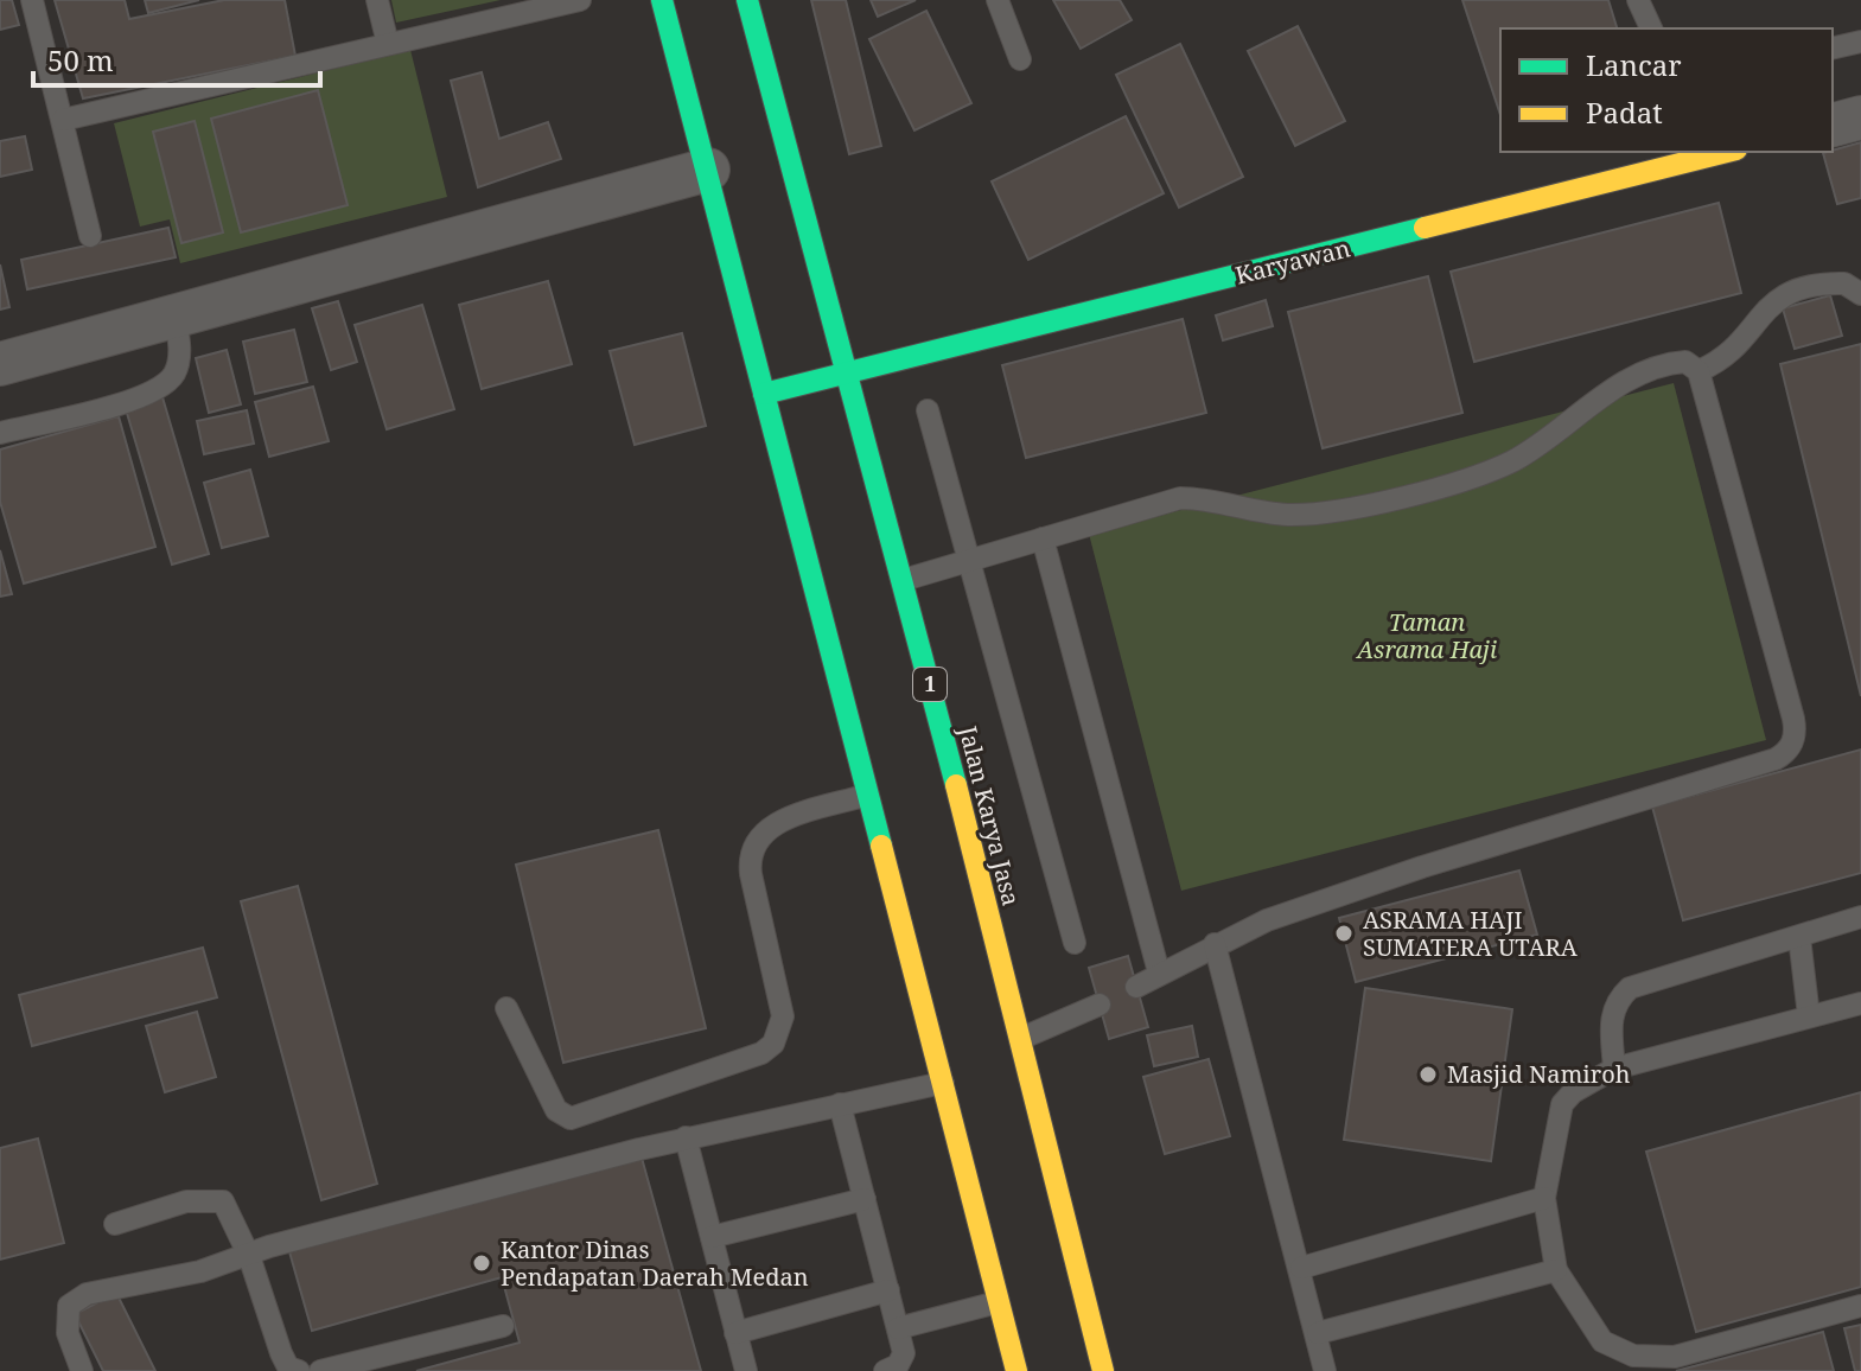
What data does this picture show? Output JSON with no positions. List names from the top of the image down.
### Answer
{
  "streets": {
    "main road": ["Karyawan", "1", "Jalan Karya Jasa"]
  },
  "crossings": [
    ["Karyawan", "Jalan Karya Jasa"]
  ],
  "parks": ["Taman Asrama Haji"],
  "places": ["ASRAMA HAJI SUMATERA UTARA", "Masjid Namiroh", "Kantor Dinas Pendapatan Daerah Medan"],
  "legend": ["Lancar", "Padat"],
  "scale_bar": "50 m"
}
